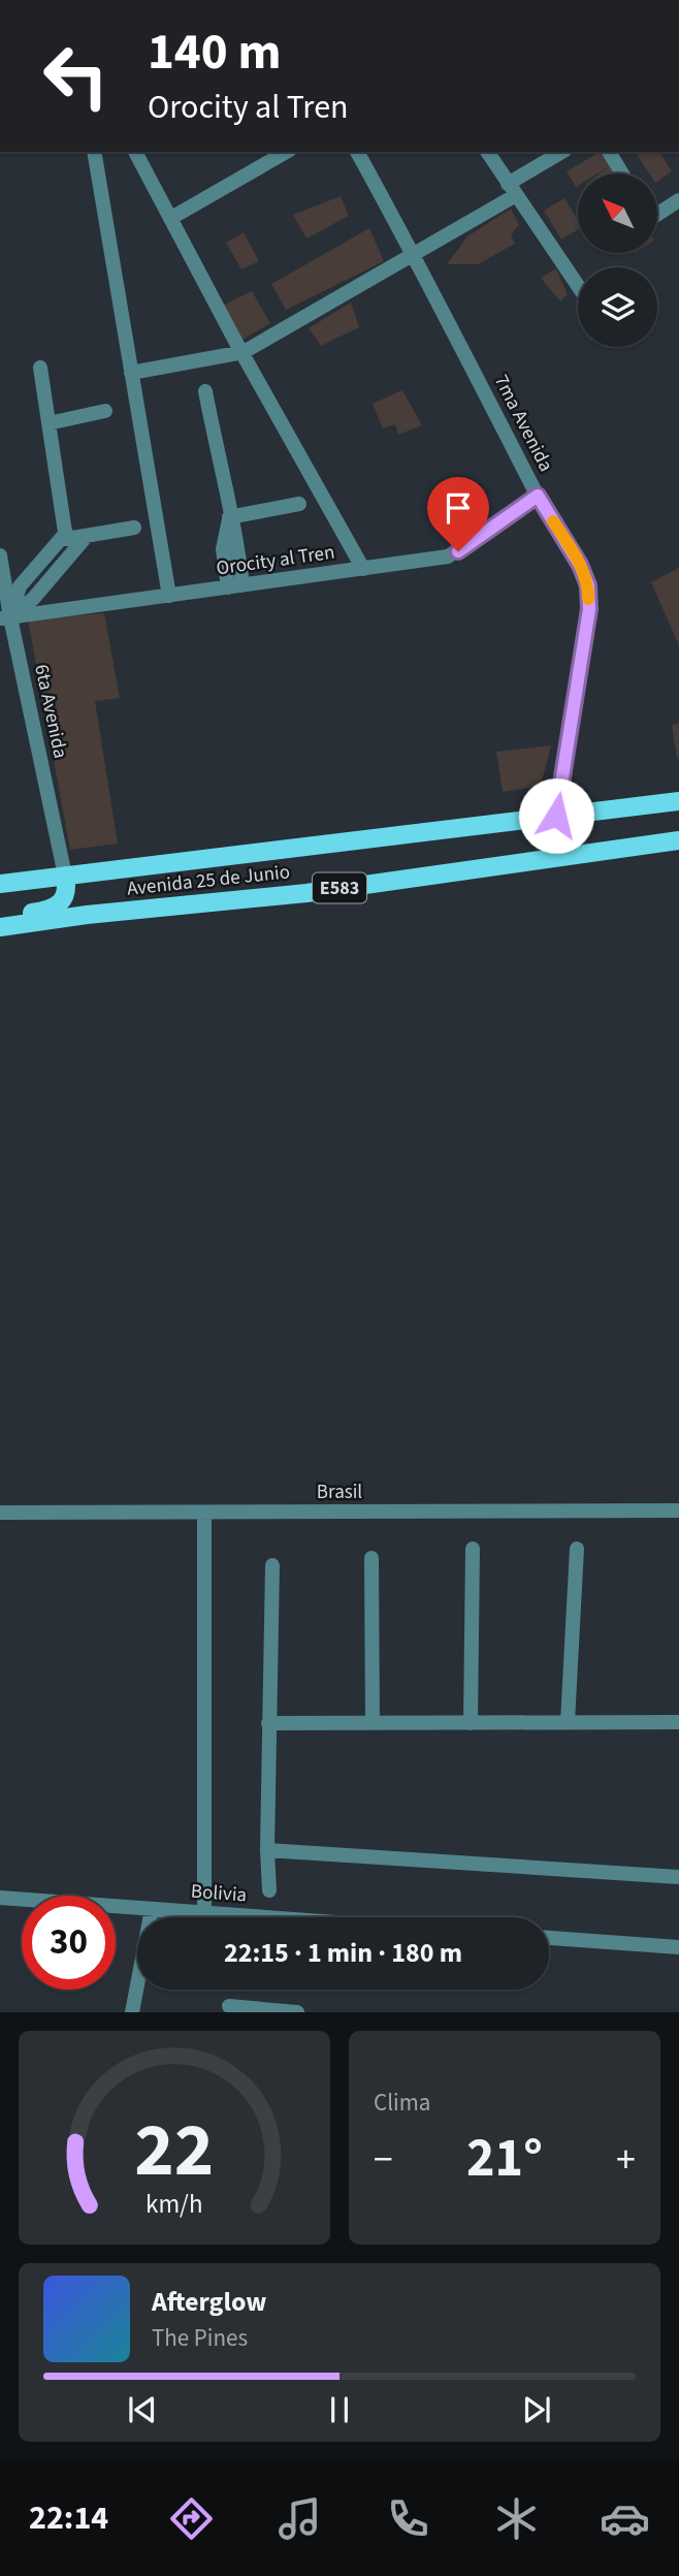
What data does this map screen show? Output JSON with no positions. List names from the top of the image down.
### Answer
{
  "streets": {
    "main road": ["Avenida 25 de Junio", "E583"],
    "street": [
      "7ma Avenida",
      "Orocity al Tren",
      "6ta Avenida",
      "Brasil",
      "Bolivia"
    ]
  },
  "crossings": [
    ["7ma Avenida", "Orocity al Tren"],
    ["7ma Avenida", "Avenida 25 de Junio"],
    ["Orocity al Tren", "6ta Avenida"],
    ["6ta Avenida", "Avenida 25 de Junio"]
  ],
  "north": "top left",
  "page": {
    "turn": ["140 m", "Orocity al Tren"],
    "limit": "30",
    "trip": "22:15 · 1 min · 180 m",
    "tile": "Clima",
    "heat": ["−", "21°", "+"],
    "song": ["Afterglow", "The Pines"],
    "tabs": "22:14",
    "gauge": ["22", "km/h"]
  }
}
